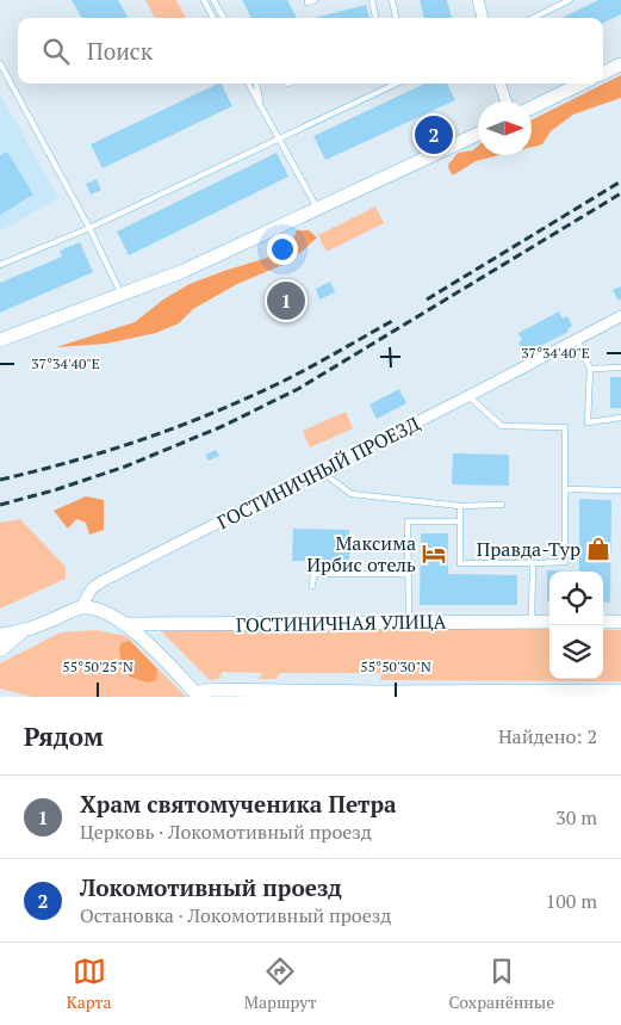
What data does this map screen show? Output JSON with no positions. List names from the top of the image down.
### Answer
{
  "streets": {
    "street": ["ГОСТИНИЧНЫЙ ПРОЕЗД", "ГОСТИНИЧНАЯ УЛИЦА"]
  },
  "places": {
    "shop": ["Правда-Тур"],
    "hotel": ["Максима Ирбис отель"]
  },
  "north": "right",
  "page": {
    "search": "Поиск",
    "pins": ["2", "1"],
    "heading": ["Рядом", "Найдено: 2"],
    "list": [
      {
        "mark": "1",
        "name": "Храм святомученика Петра",
        "note": "Церковь · Локомотивный проезд",
        "value": "30 m"
      },
      {
        "mark": "2",
        "name": "Локомотивный проезд",
        "note": "Остановка · Локомотивный проезд",
        "value": "100 m"
      }
    ],
    "nav": ["Карта", "Маршрут", "Сохранённые"]
  },
  "coordinates": ["37°34'40\"E", "55°50'25\"N", "55°50'30\"N"]
}
